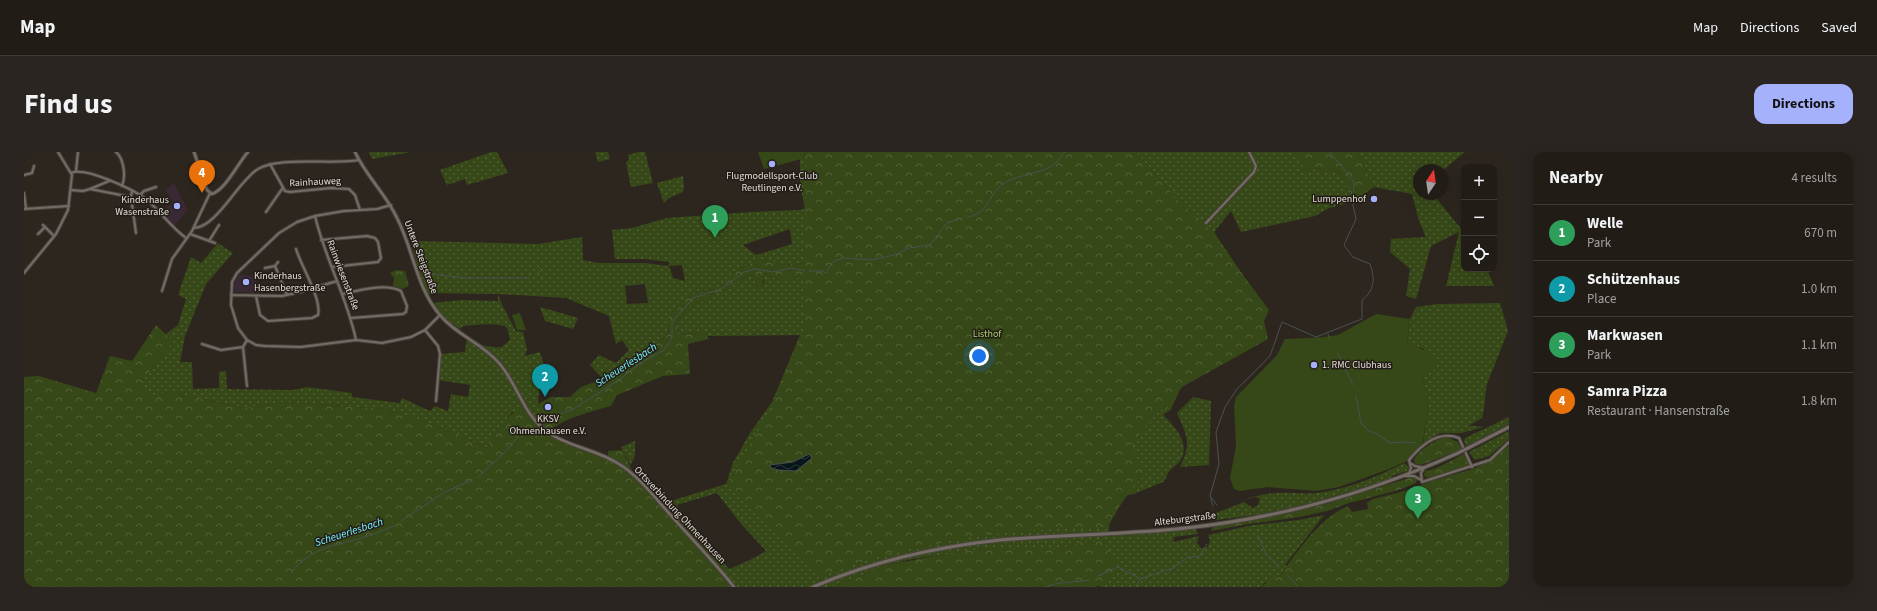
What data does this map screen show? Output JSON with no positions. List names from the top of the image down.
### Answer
{
  "streets": {
    "main road": ["Alteburgstraße"],
    "street": [
      "Rainhauweg",
      "Untere Steigstraße",
      "Rainwiesenstraße",
      "Ortsverbindung Ohmenhausen"
    ]
  },
  "crossings": [
    ["Untere Steigstraße", "Ortsverbindung Ohmenhausen"]
  ],
  "water": ["Scheuerlesbach"],
  "parks": ["Listhof"],
  "places": [
    "Flugmodellsport-Club Reutlingen e.V.",
    "Lumppenhof",
    "Kinderhaus Wasenstraße",
    "Kinderhaus Hasenbergstraße",
    "1. RMC Clubhaus",
    "KKSV Ohmenhausen e.V."
  ],
  "north": "top",
  "page": {
    "header": "Map",
    "nav": ["Map", "Directions", "Saved"],
    "title": "Find us",
    "buttons": "Directions",
    "heading": ["Nearby", "4 results"],
    "pins": [
      "4",
      "1",
      "2",
      "3"
    ],
    "map_buttons": ["+", "−"],
    "list": [
      {
        "mark": "1",
        "name": "Welle",
        "note": "Park",
        "value": "670 m"
      },
      {
        "mark": "2",
        "name": "Schützenhaus",
        "note": "Place",
        "value": "1.0 km"
      },
      {
        "mark": "3",
        "name": "Markwasen",
        "note": "Park",
        "value": "1.1 km"
      },
      {
        "mark": "4",
        "name": "Samra Pizza",
        "note": "Restaurant · Hansenstraße",
        "value": "1.8 km"
      }
    ]
  }
}
